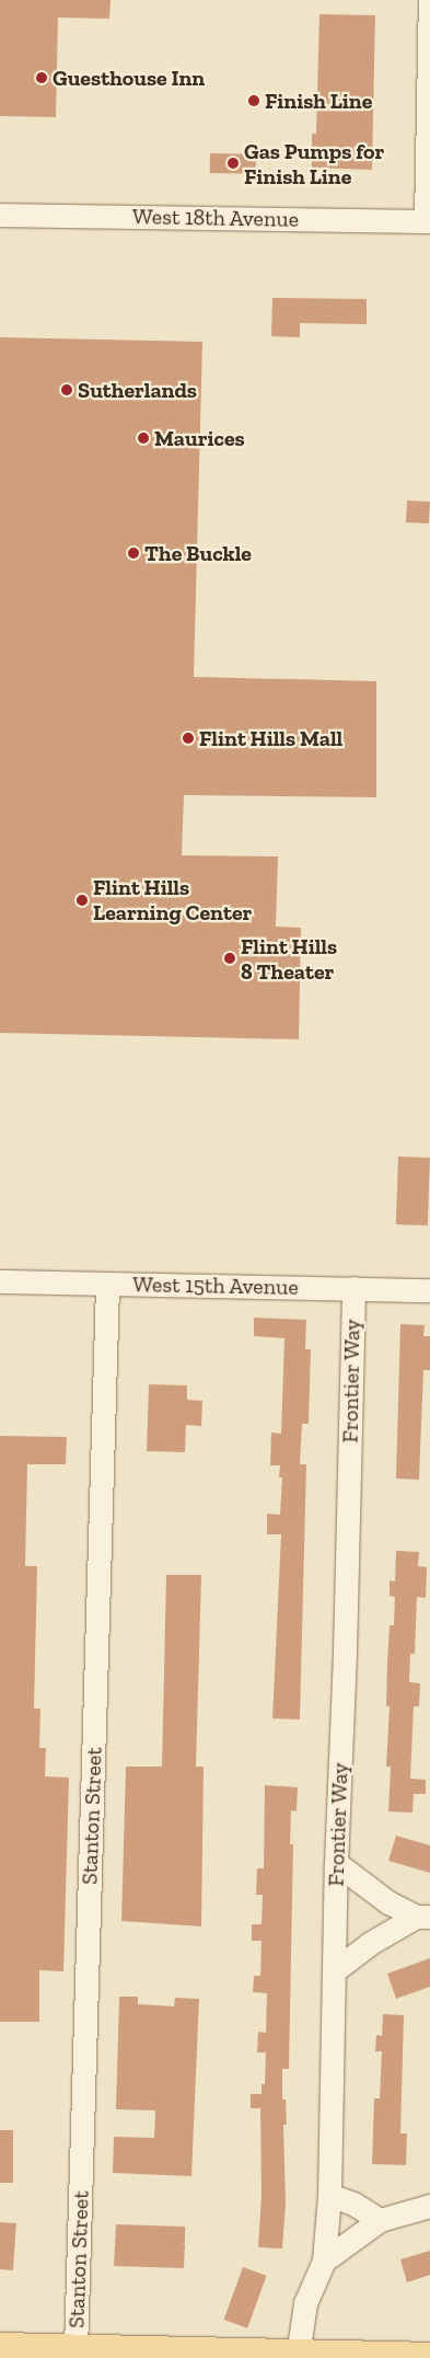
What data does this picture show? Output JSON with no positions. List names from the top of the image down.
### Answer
{
  "streets": {
    "street": [
      "West 18th Avenue",
      "West 15th Avenue",
      "Frontier Way",
      "Stanton Street"
    ]
  },
  "crossings": [
    ["West 15th Avenue", "Frontier Way"],
    ["West 15th Avenue", "Stanton Street"]
  ],
  "places": [
    "Guesthouse Inn",
    "Finish Line",
    "Gas Pumps for Finish Line",
    "Sutherlands",
    "Maurices",
    "The Buckle",
    "Flint Hills Mall",
    "Flint Hills Learning Center",
    "Flint Hills 8 Theater"
  ]
}
